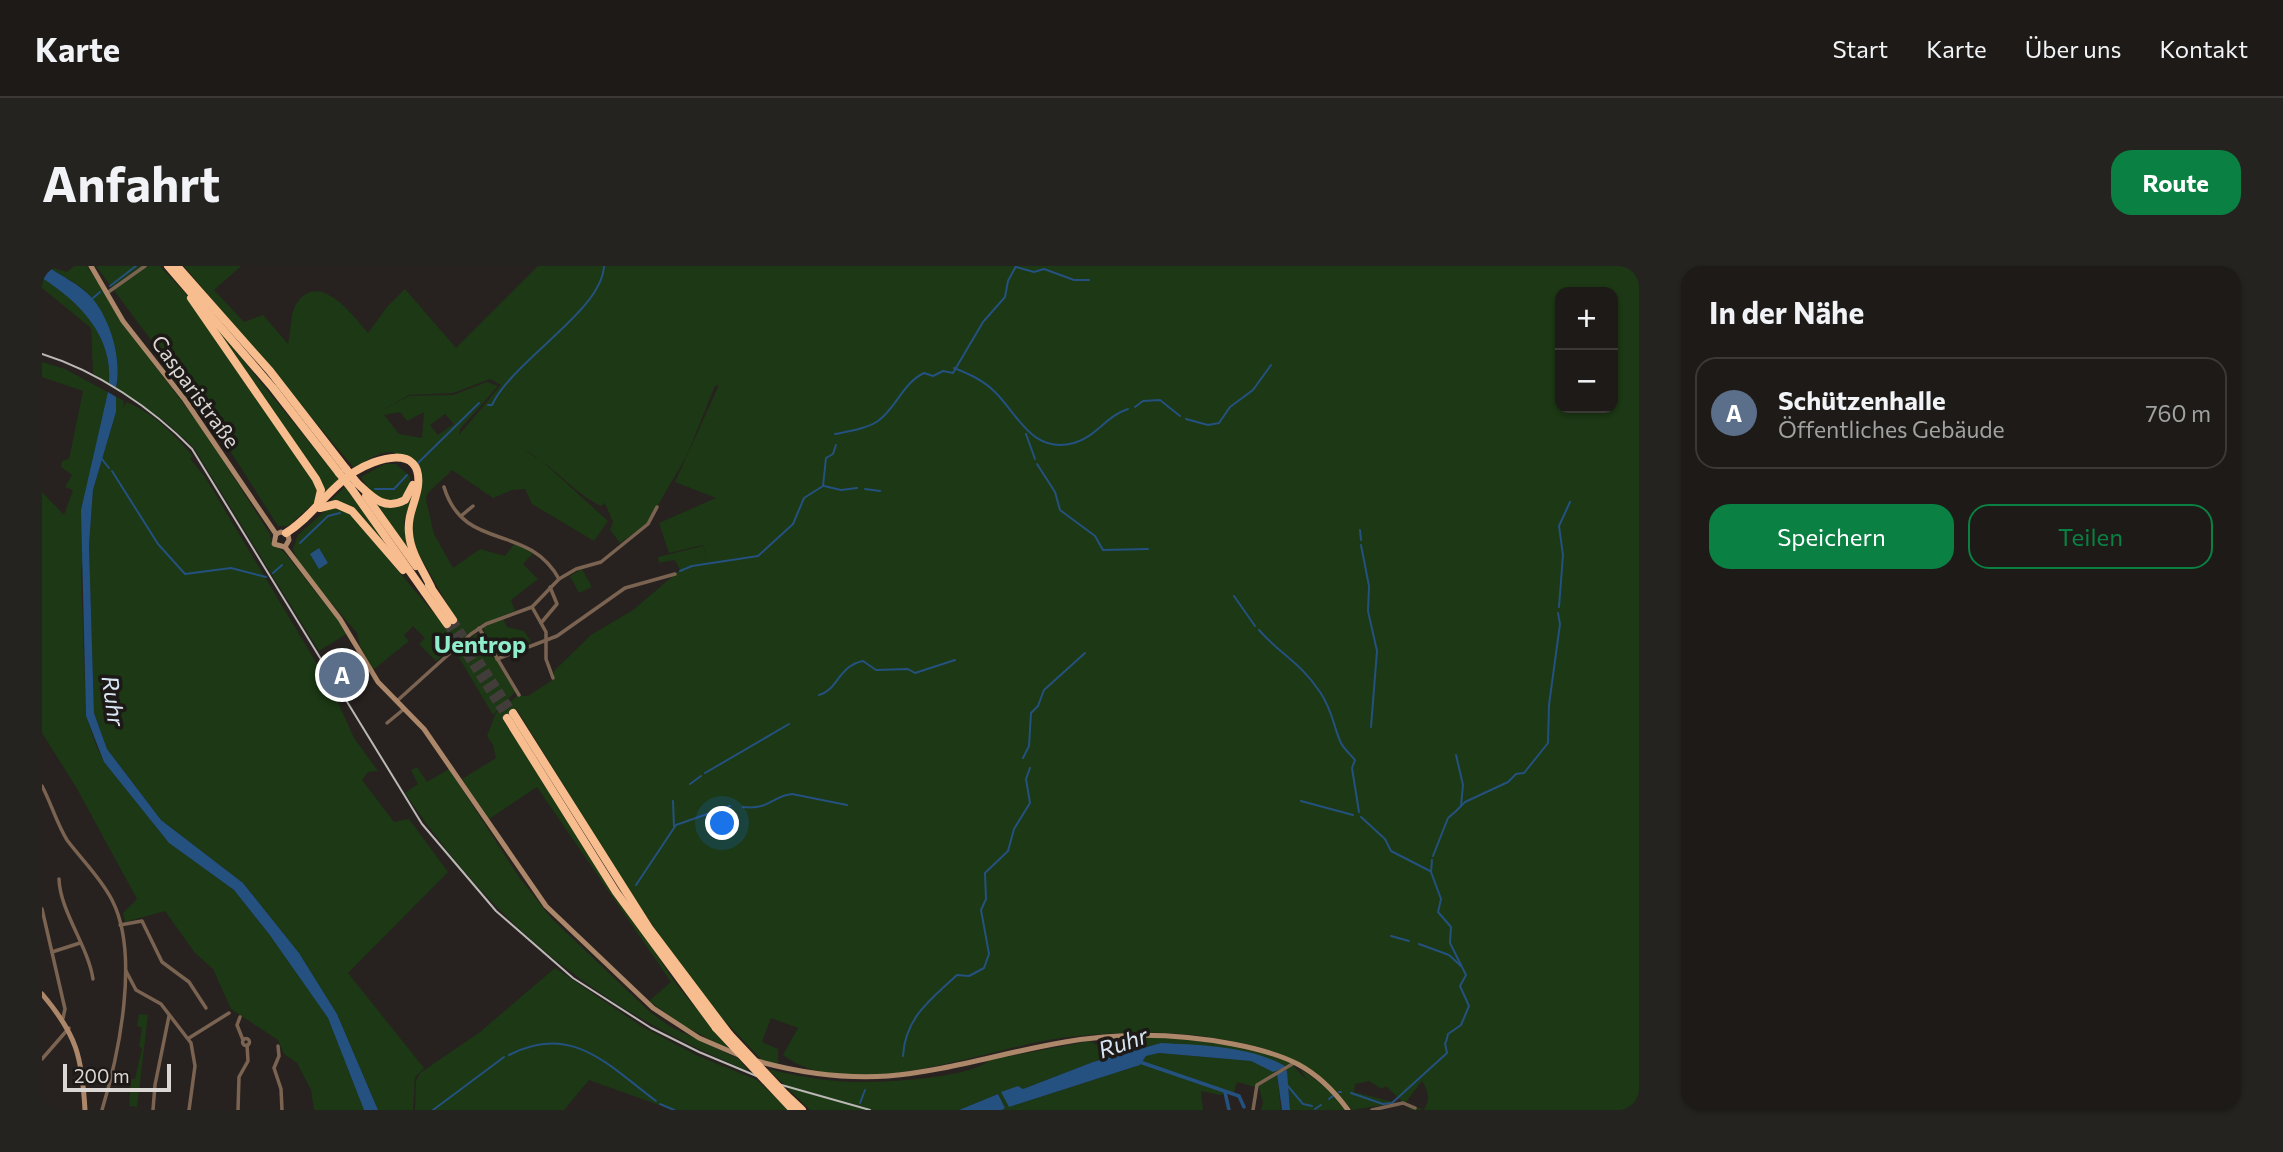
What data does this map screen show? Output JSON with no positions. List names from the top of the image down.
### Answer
{
  "streets": {
    "main road": ["Casparistraße"]
  },
  "districts": ["Uentrop"],
  "water": ["Ruhr"],
  "scale_bar": "200 m",
  "page": {
    "header": "Karte",
    "nav": [
      "Start",
      "Karte",
      "Über uns",
      "Kontakt"
    ],
    "buttons": [
      "Route",
      ["Speichern", "Teilen"]
    ],
    "title": "Anfahrt",
    "heading": "In der Nähe",
    "map_buttons": ["+", "−"],
    "list": [
      {
        "mark": "A",
        "name": "Schützenhalle",
        "note": "Öffentliches Gebäude",
        "value": "760 m"
      }
    ],
    "pins": "A",
    "scale": "200 m"
  }
}
